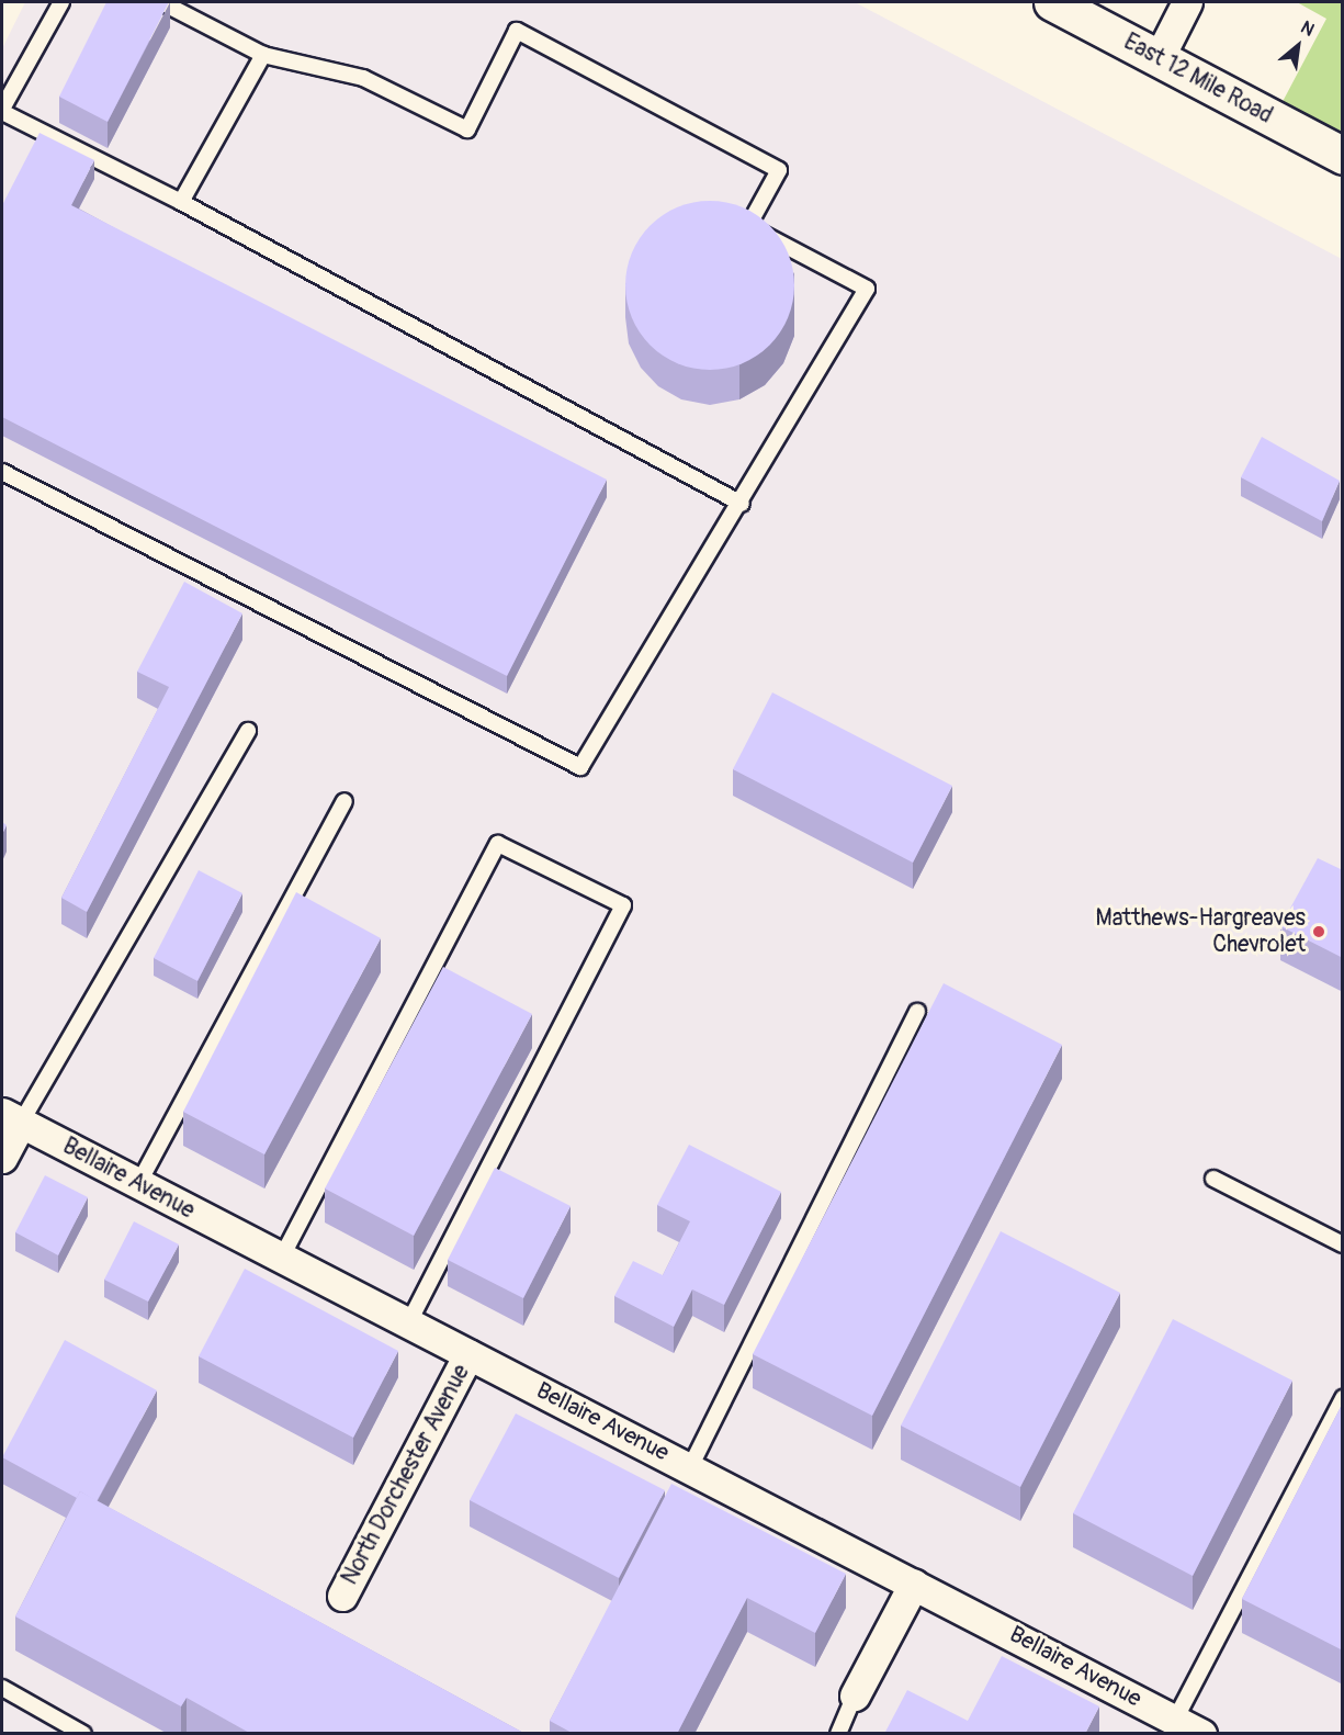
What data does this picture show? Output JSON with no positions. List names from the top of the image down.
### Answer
{
  "streets": {
    "main road": ["East 12 Mile Road"],
    "street": ["Bellaire Avenue", "North Dorchester Avenue"]
  },
  "crossings": [
    ["Bellaire Avenue", "North Dorchester Avenue"]
  ],
  "places": ["Matthews-Hargreaves Chevrolet"],
  "north": "top right"
}
